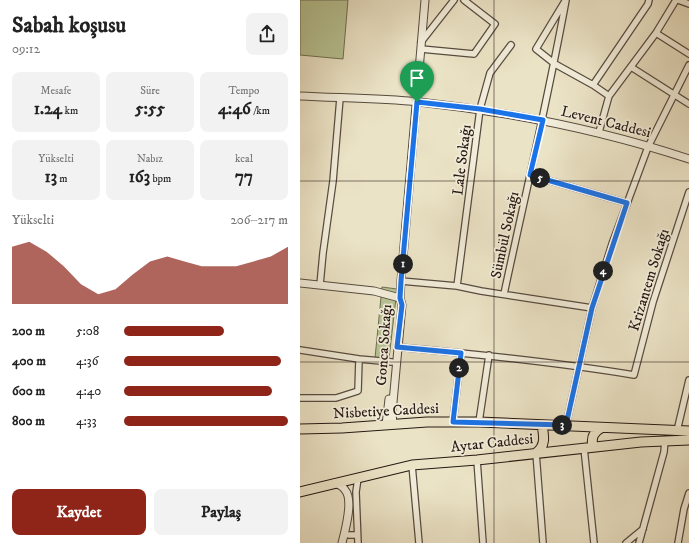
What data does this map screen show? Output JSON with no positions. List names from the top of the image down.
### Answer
{
  "streets": {
    "main road": ["Nisbetiye Caddesi", "Aytar Caddesi"],
    "street": [
      "Levent Caddesi",
      "Lale Sokağı",
      "Sümbül Sokağı",
      "Krizantem Sokağı",
      "Gonca Sokağı"
    ]
  },
  "crossings": [
    ["Levent Caddesi", "Lale Sokağı"],
    ["Levent Caddesi", "Sümbül Sokağı"],
    ["Levent Caddesi", "Gonca Sokağı"],
    ["Gonca Sokağı", "Nisbetiye Caddesi"]
  ],
  "page": {
    "heading": ["Sabah koşusu", "09:12"],
    "stats": [
      ["Mesafe", "1.24 km"],
      ["Süre", "5:55"],
      ["Tempo", "4:46 /km"],
      ["Yükselti", "13 m"],
      ["Nabız", "163 bpm"],
      ["kcal", "77"]
    ],
    "pins": [
      "5",
      "1",
      "4",
      "2",
      "3"
    ],
    "chart": ["Yükselti", "206–217 m"],
    "list": [
      {
        "name": "200 m",
        "note": "5:08"
      },
      {
        "name": "400 m",
        "note": "4:36"
      },
      {
        "name": "600 m",
        "note": "4:40"
      },
      {
        "name": "800 m",
        "note": "4:33"
      }
    ],
    "buttons": ["Kaydet", "Paylaş"]
  }
}
